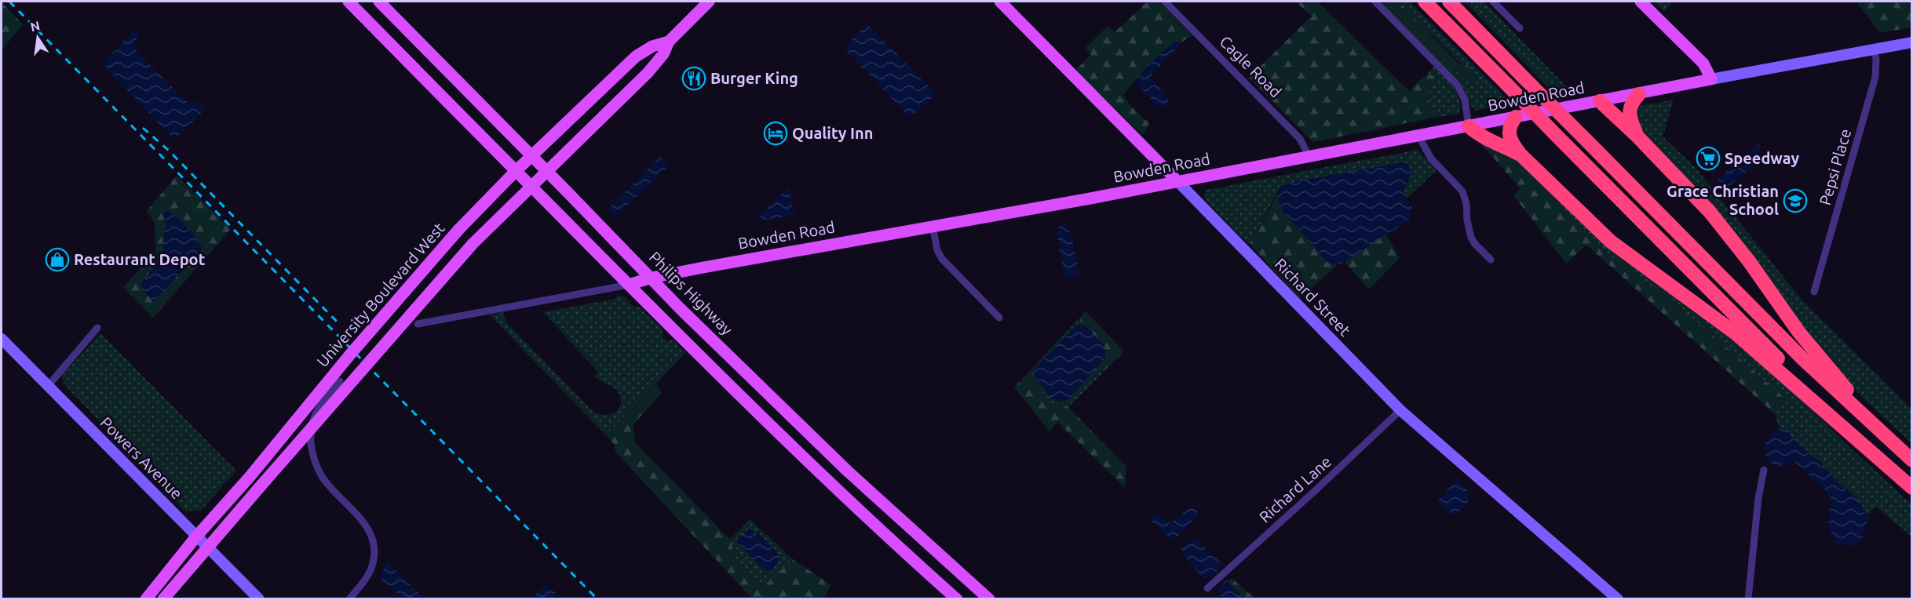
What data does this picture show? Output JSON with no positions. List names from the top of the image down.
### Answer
{
  "streets": {
    "main road": [
      "Bowden Road",
      "Philips Highway",
      "University Boulevard West",
      "Richard Street"
    ],
    "street": [
      "Cagle Road",
      "Pepsi Place",
      "Powers Avenue",
      "Richard Lane"
    ]
  },
  "crossings": [
    ["Cagle Road", "Bowden Road"],
    ["Bowden Road", "Pepsi Place"],
    ["Bowden Road", "Philips Highway"],
    ["Bowden Road", "Richard Street"],
    ["Philips Highway", "University Boulevard West"],
    ["University Boulevard West", "Powers Avenue"],
    ["Richard Street", "Richard Lane"]
  ],
  "places": {
    "restaurant": ["Burger King"],
    "hotel": ["Quality Inn"],
    "supermarket": ["Speedway"],
    "school or university": ["Grace Christian School"],
    "shop": ["Restaurant Depot"]
  },
  "north": "top"
}
